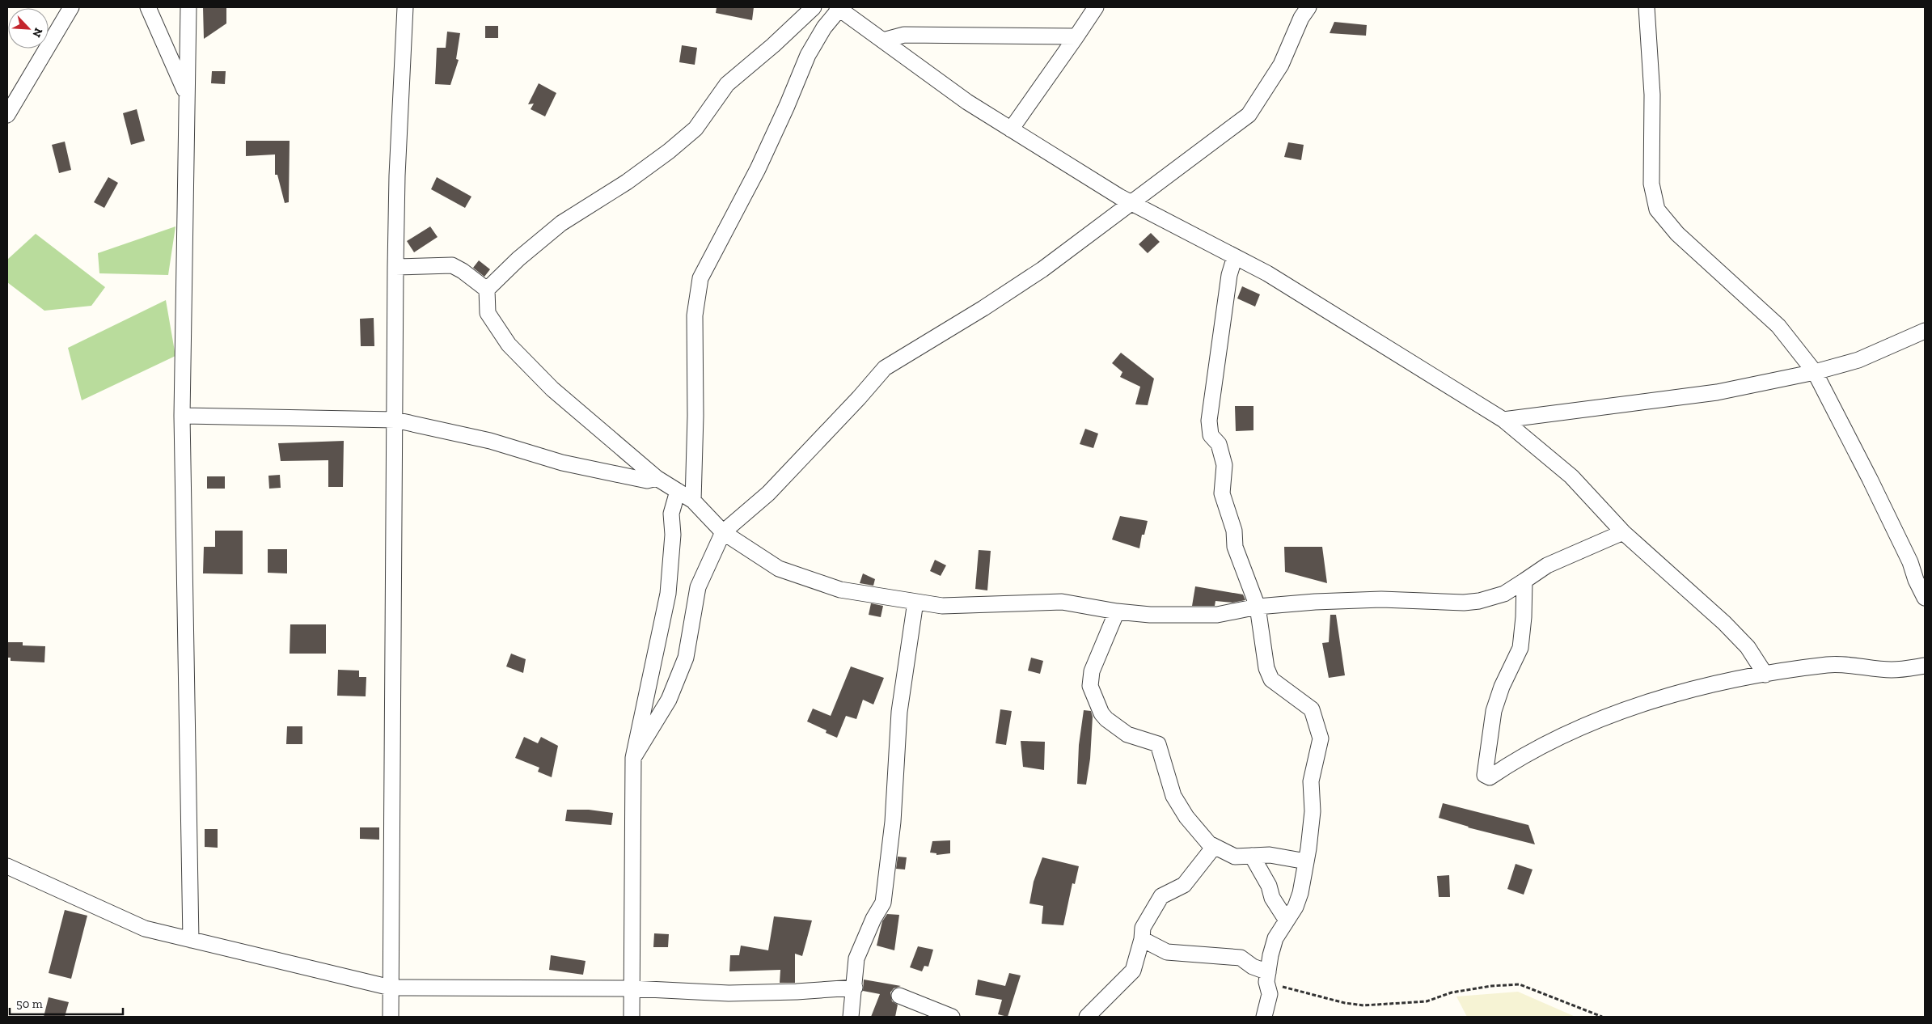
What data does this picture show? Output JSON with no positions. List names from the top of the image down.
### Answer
{
  "scale_bar": "50 m",
  "north": "bottom right"
}
